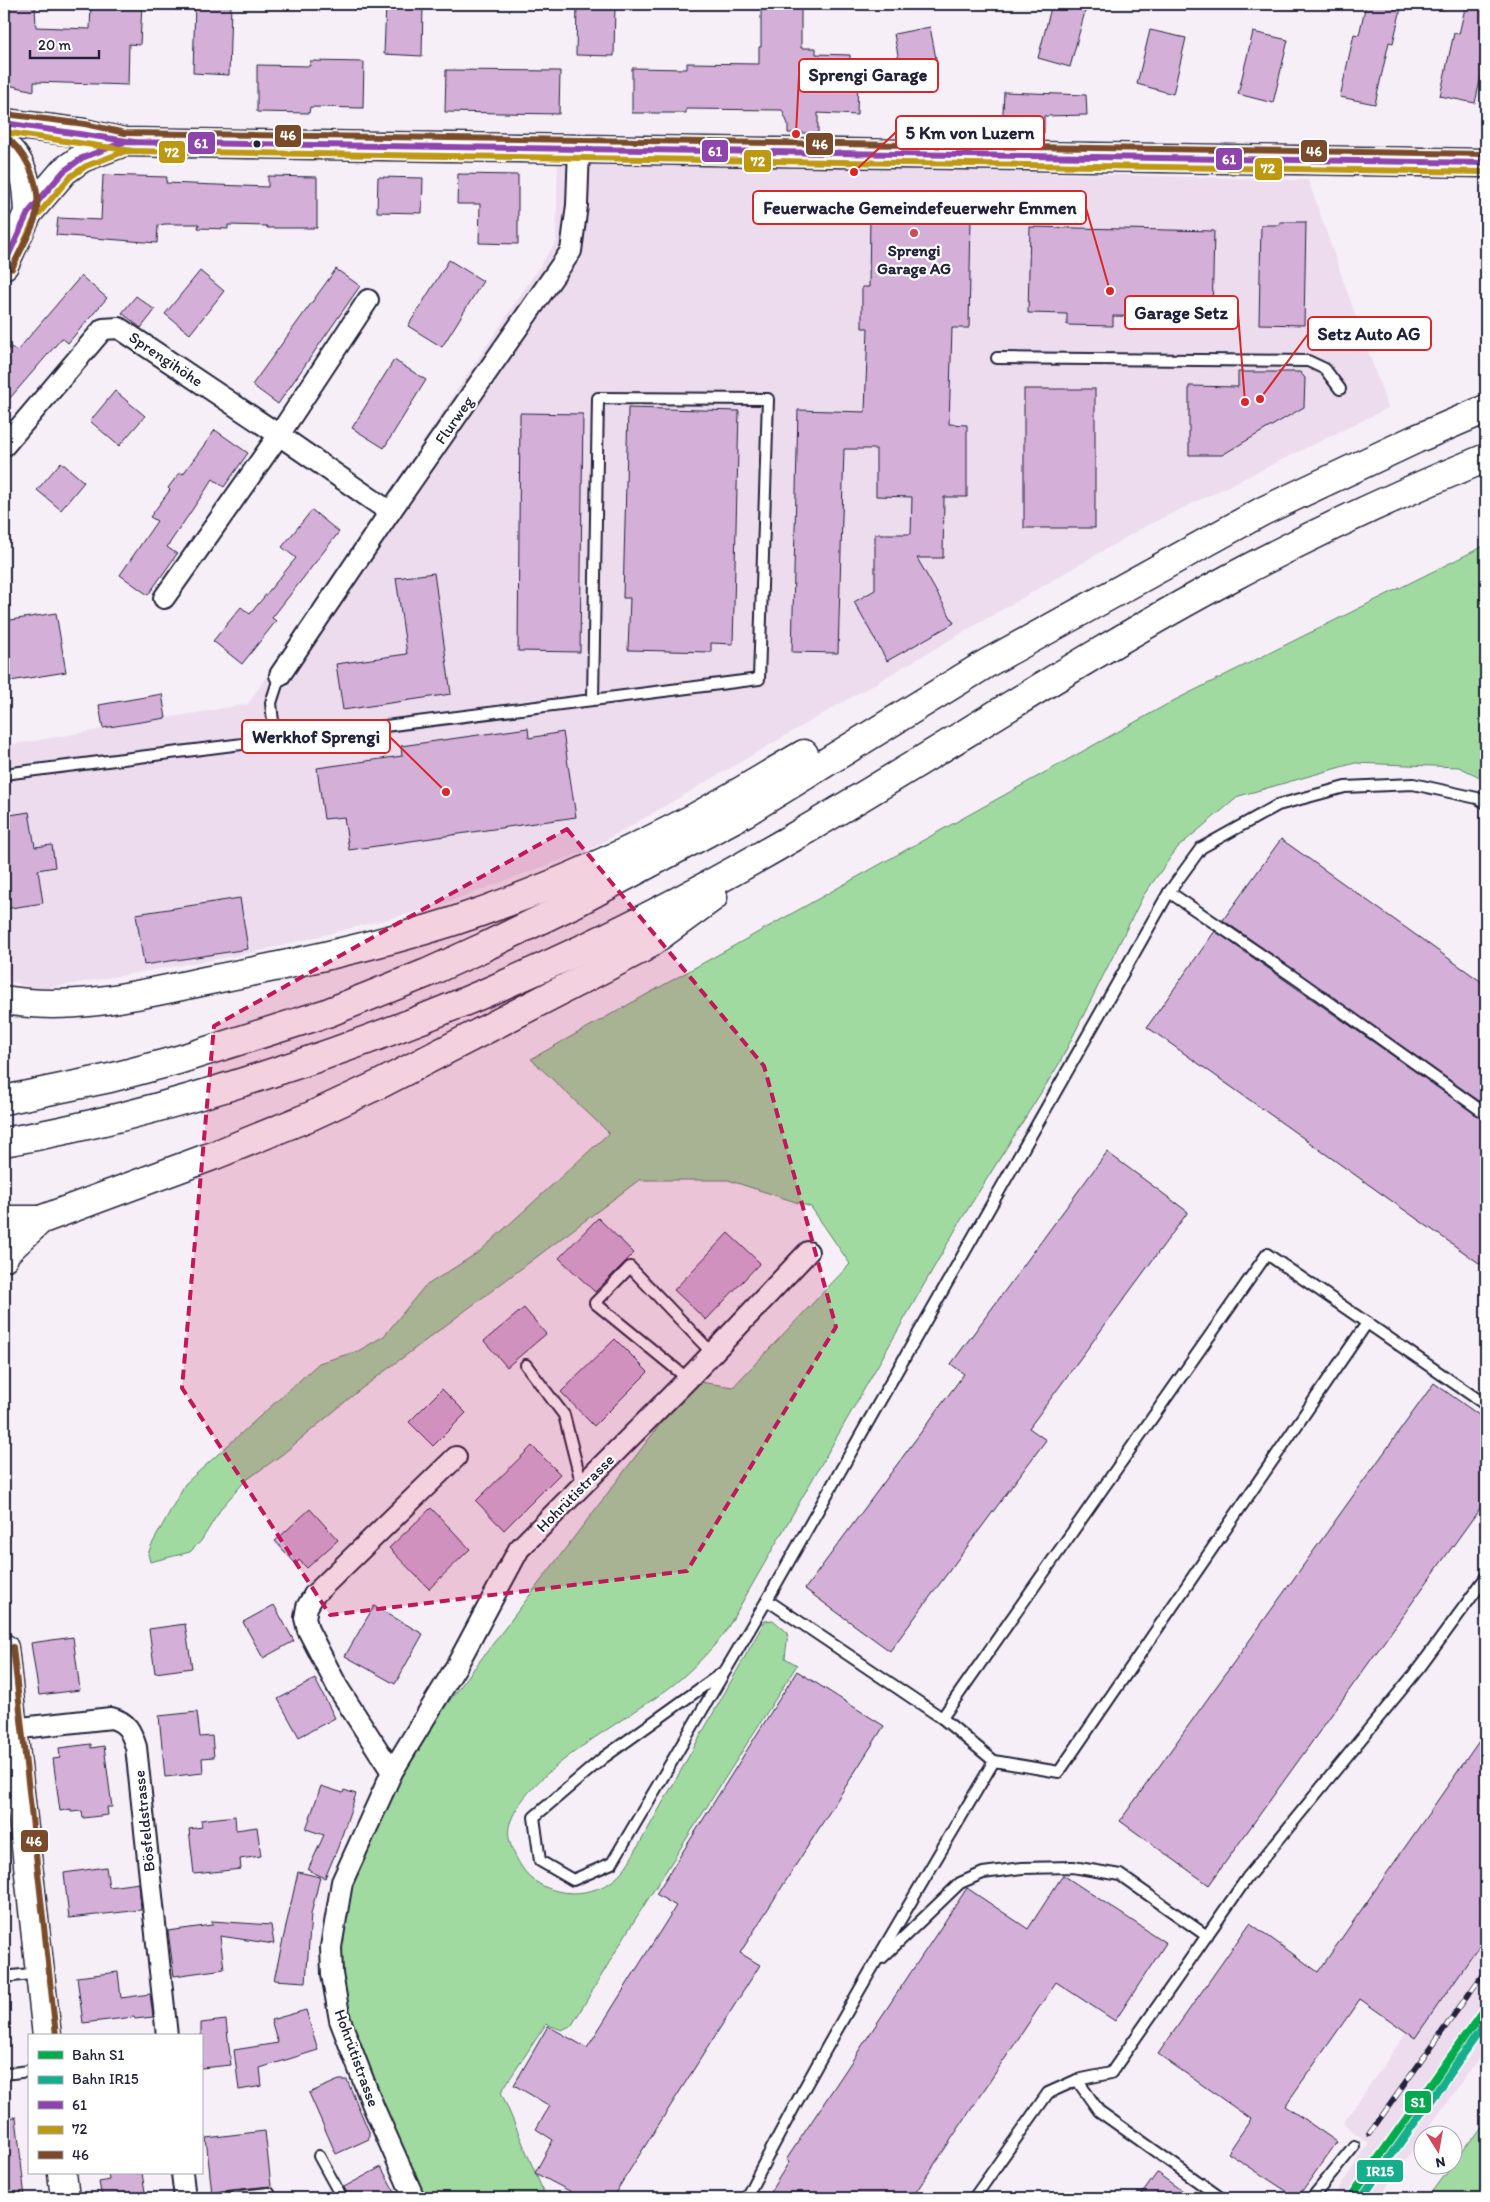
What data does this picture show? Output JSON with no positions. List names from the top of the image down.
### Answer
{
  "streets": {
    "street": [
      "Sprengihöhe",
      "Flurweg",
      "Hohrütistrasse",
      "Bösfeldstrasse"
    ]
  },
  "crossings": [
    ["Sprengihöhe", "Flurweg"]
  ],
  "places": [
    "Sprengi Garage",
    "5 Km von Luzern",
    "Sprengi Garage AG",
    "Feuerwache Gemeindefeuerwehr Emmen",
    "Setz Auto AG",
    "Garage Setz",
    "Werkhof Sprengi"
  ],
  "lines": [
    "transit line 46",
    "transit line 61",
    "transit line 72",
    "rail line S1",
    "rail line IR15"
  ],
  "legend": [
    "Bahn S1",
    "Bahn IR15",
    "61",
    "72",
    "46"
  ],
  "scale_bar": "20 m",
  "north": "bottom"
}
